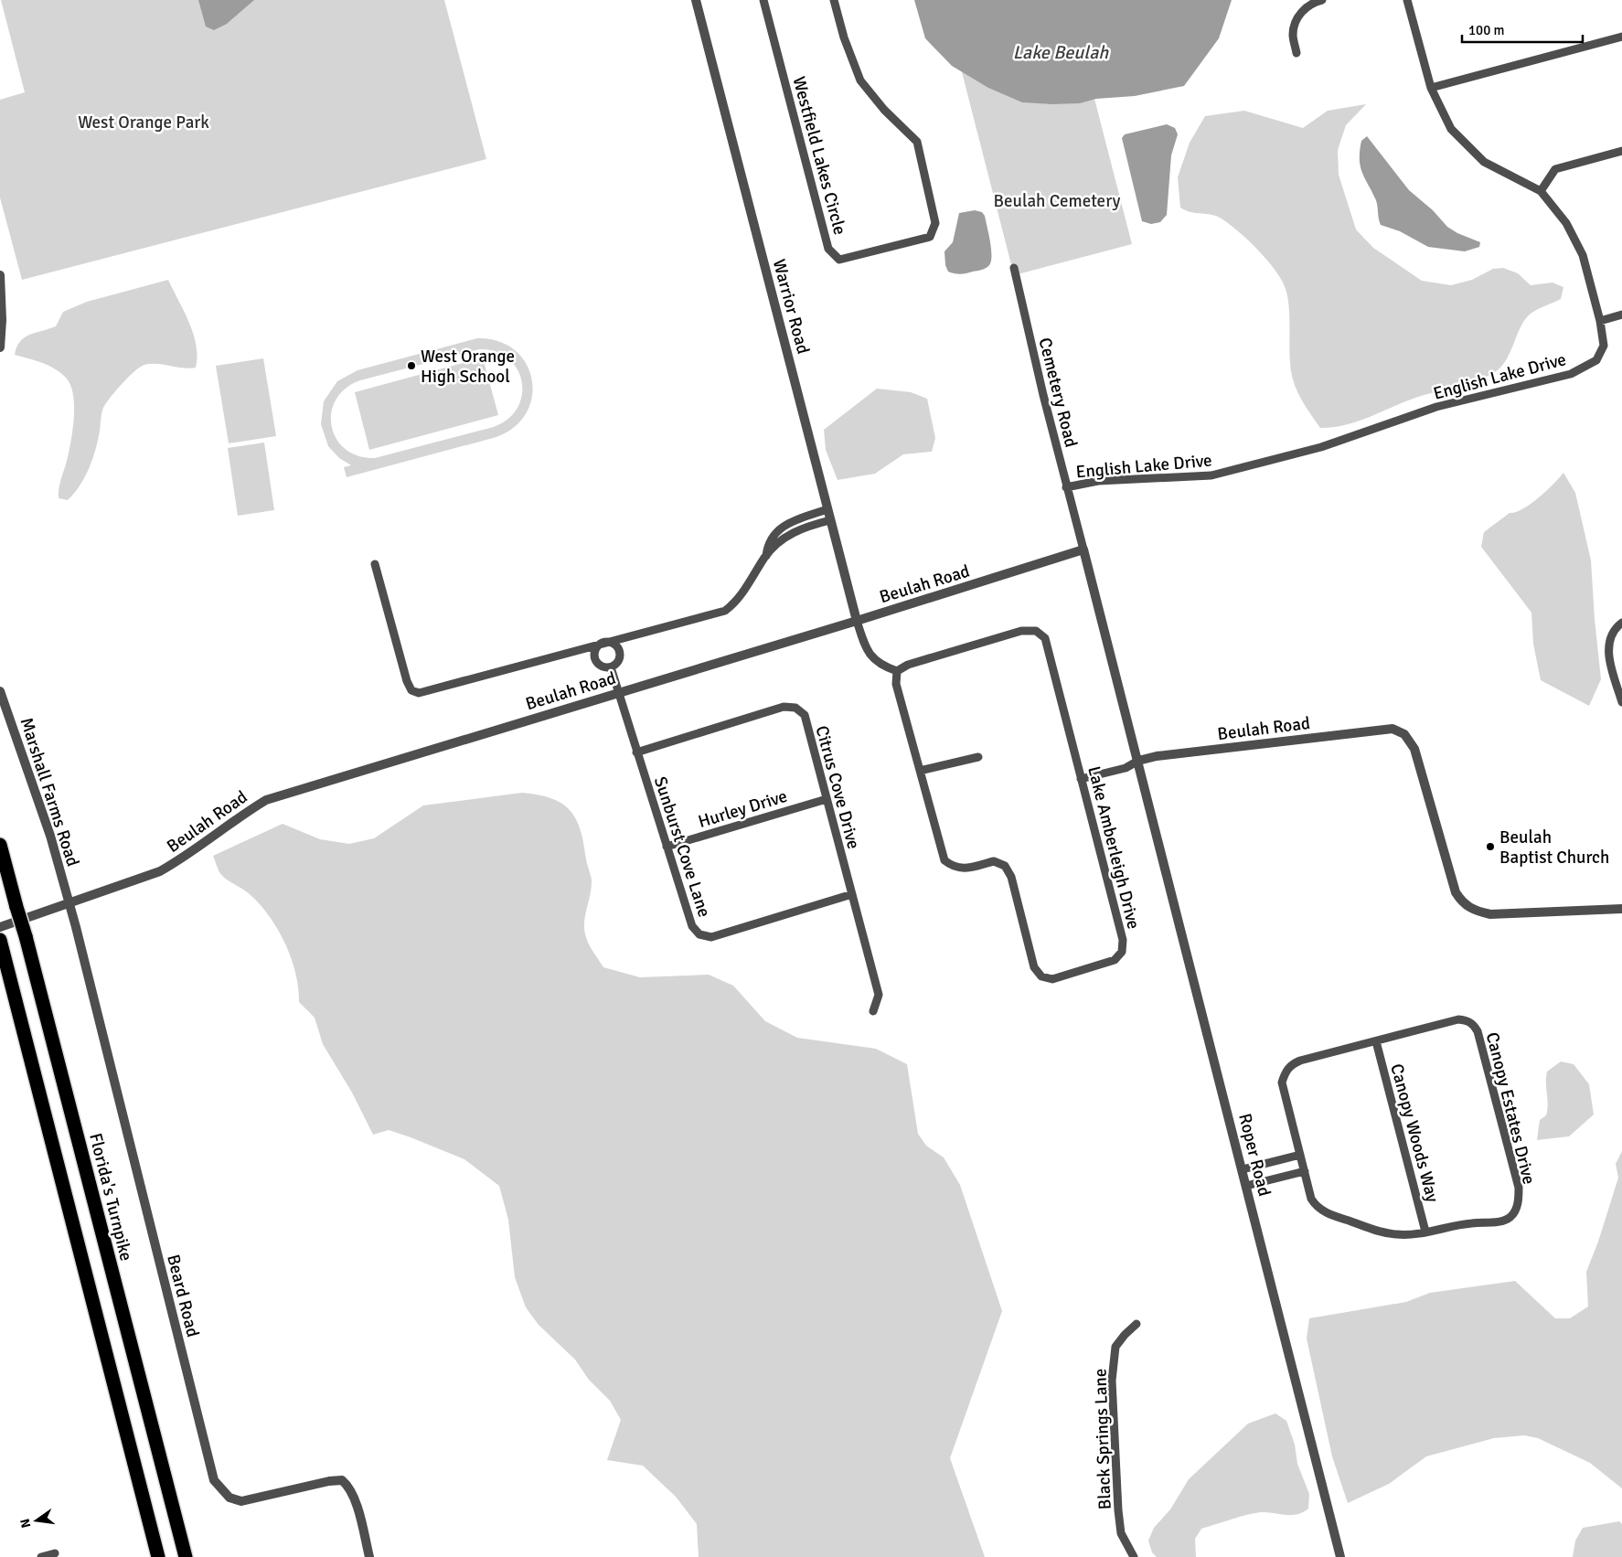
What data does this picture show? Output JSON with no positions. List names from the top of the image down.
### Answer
{
  "streets": {
    "highway": ["Florida's Turnpike"],
    "street": [
      "Westfield Lakes Circle",
      "Warrior Road",
      "English Lake Drive",
      "Cemetery Road",
      "Beulah Road",
      "Citrus Cove Drive",
      "Marshall Farms Road",
      "Hurley Drive",
      "Sunburst Cove Lane",
      "Lake Amberleigh Drive",
      "Canopy Estates Drive",
      "Canopy Woods Way",
      "Roper Road",
      "Beard Road",
      "Black Springs Lane"
    ]
  },
  "crossings": [
    ["Warrior Road", "Beulah Road"],
    ["English Lake Drive", "Cemetery Road"],
    ["Cemetery Road", "Beulah Road"],
    ["Beulah Road", "Marshall Farms Road"],
    ["Beulah Road", "Sunburst Cove Lane"],
    ["Beulah Road", "Roper Road"],
    ["Beulah Road", "Beard Road"],
    ["Citrus Cove Drive", "Hurley Drive"],
    ["Citrus Cove Drive", "Sunburst Cove Lane"],
    ["Marshall Farms Road", "Beard Road"],
    ["Hurley Drive", "Sunburst Cove Lane"],
    ["Canopy Estates Drive", "Canopy Woods Way"]
  ],
  "water": ["Lake Beulah"],
  "parks": ["West Orange Park", "Beulah Cemetery"],
  "places": ["West Orange High School", "Beulah Baptist Church"],
  "scale_bar": "100 m",
  "north": "left"
}
